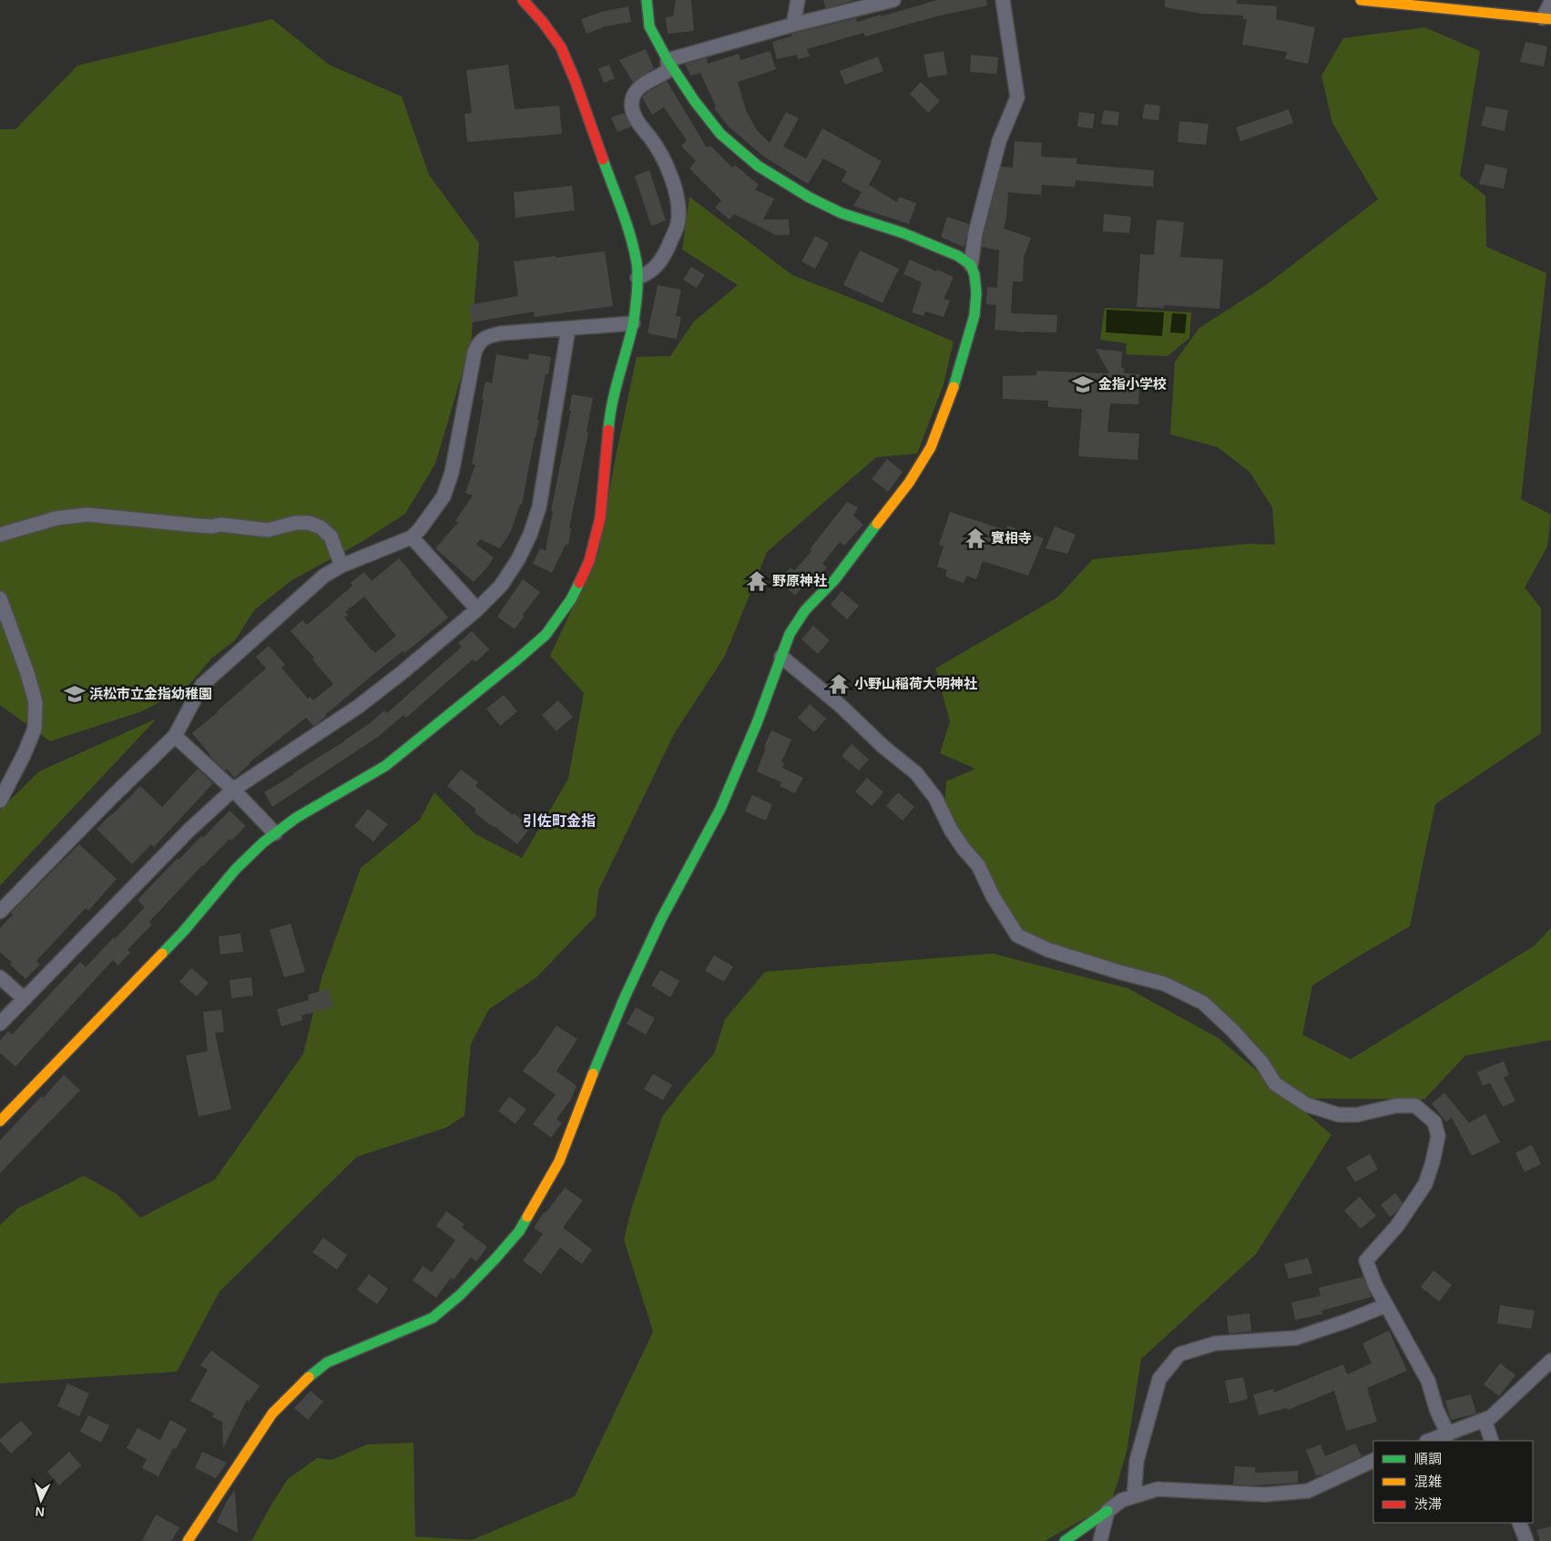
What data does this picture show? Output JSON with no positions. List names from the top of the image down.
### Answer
{
  "districts": ["引佐町金指"],
  "places": {
    "school or university": ["金指小学校", "浜松市立金指幼稚園"],
    "temple": ["實相寺", "野原神社", "小野山稲荷大明神社"]
  },
  "legend": ["順調", "混雑", "渋滞"],
  "north": "bottom"
}
